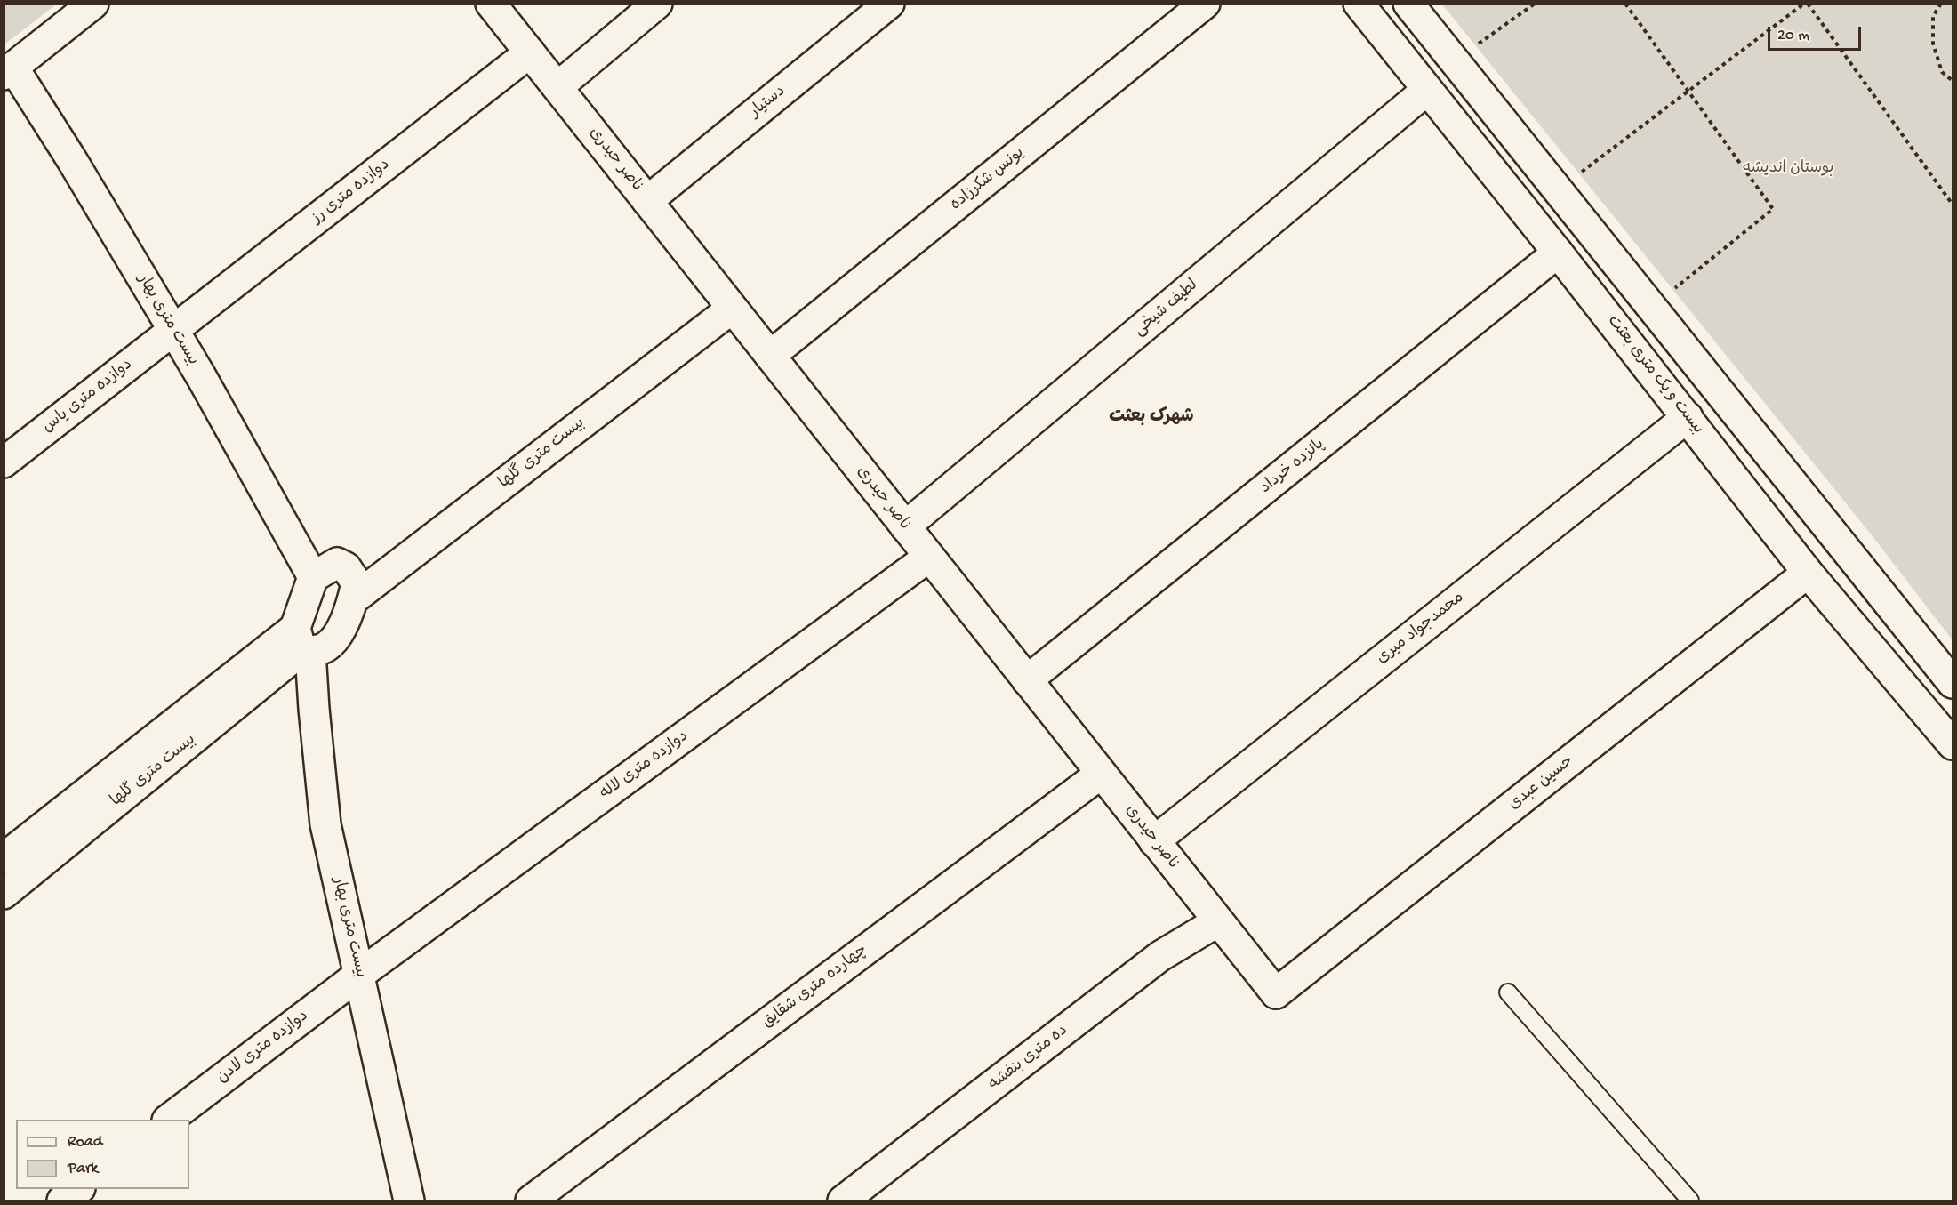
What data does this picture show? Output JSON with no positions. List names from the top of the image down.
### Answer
{
  "streets": {
    "street": [
      "دستیار",
      "ناصر حیدری",
      "یونس شکرزاده",
      "دوازده متری رز",
      "لطیف شیخی",
      "بیست متری بهار",
      "بیست و یک متری بعثت",
      "دوازده متری یاس",
      "بیست متری گلها",
      "پانزده خرداد",
      "محمدجواد میری",
      "دوازده متری لاله",
      "حسین عبدی",
      "چهارده متری شقایق",
      "دوازده متری لادن",
      "ده متری بنفشه"
    ]
  },
  "crossings": [
    ["دستیار", "ناصر حیدری"],
    ["ناصر حیدری", "یونس شکرزاده"],
    ["ناصر حیدری", "دوازده متری رز"],
    ["ناصر حیدری", "لطیف شیخی"],
    ["ناصر حیدری", "بیست متری گلها"],
    ["ناصر حیدری", "پانزده خرداد"],
    ["ناصر حیدری", "محمدجواد میری"],
    ["ناصر حیدری", "دوازده متری لاله"],
    ["ناصر حیدری", "حسین عبدی"],
    ["ناصر حیدری", "چهارده متری شقایق"],
    ["ناصر حیدری", "ده متری بنفشه"],
    ["دوازده متری رز", "بیست متری بهار"],
    ["دوازده متری رز", "دوازده متری یاس"],
    ["لطیف شیخی", "بیست و یک متری بعثت"],
    ["بیست متری بهار", "دوازده متری یاس"],
    ["بیست متری بهار", "بیست متری گلها"],
    ["بیست متری بهار", "دوازده متری لاله"],
    ["بیست متری بهار", "دوازده متری لادن"],
    ["بیست و یک متری بعثت", "پانزده خرداد"],
    ["بیست و یک متری بعثت", "محمدجواد میری"],
    ["بیست و یک متری بعثت", "حسین عبدی"],
    ["دوازده متری لاله", "دوازده متری لادن"]
  ],
  "districts": ["شهرک بعثت"],
  "parks": ["بوستان اندیشه"],
  "legend": ["Road", "Park"],
  "scale_bar": "20 m"
}
